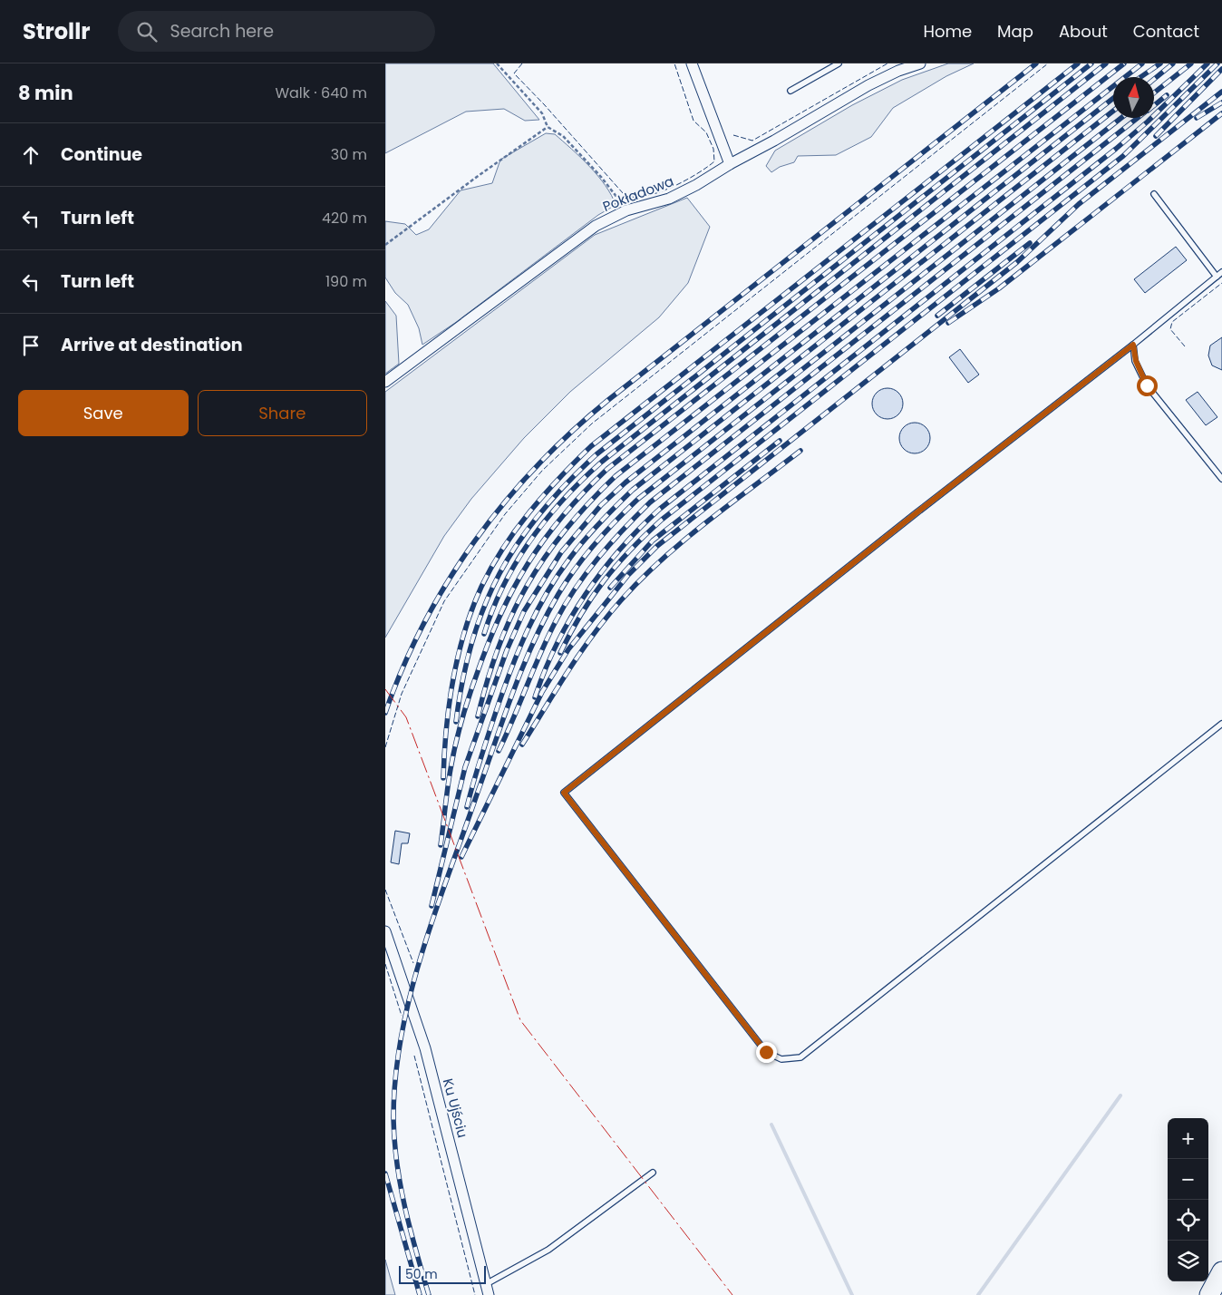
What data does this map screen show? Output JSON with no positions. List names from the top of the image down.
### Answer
{
  "streets": {
    "street": ["Pokładowa", "Ku Ujściu"]
  },
  "scale_bar": "50 m",
  "north": "top",
  "page": {
    "header": "Strollr",
    "search": "Search here",
    "nav": [
      "Home",
      "Map",
      "About",
      "Contact"
    ],
    "heading": ["8 min", "Walk · 640 m"],
    "list": [
      ["Continue", "30 m"],
      ["Turn left", "420 m"],
      ["Turn left", "190 m"],
      "Arrive at destination"
    ],
    "buttons": ["Save", "Share"],
    "map_buttons": ["+", "−"],
    "scale": "50 m"
  }
}
